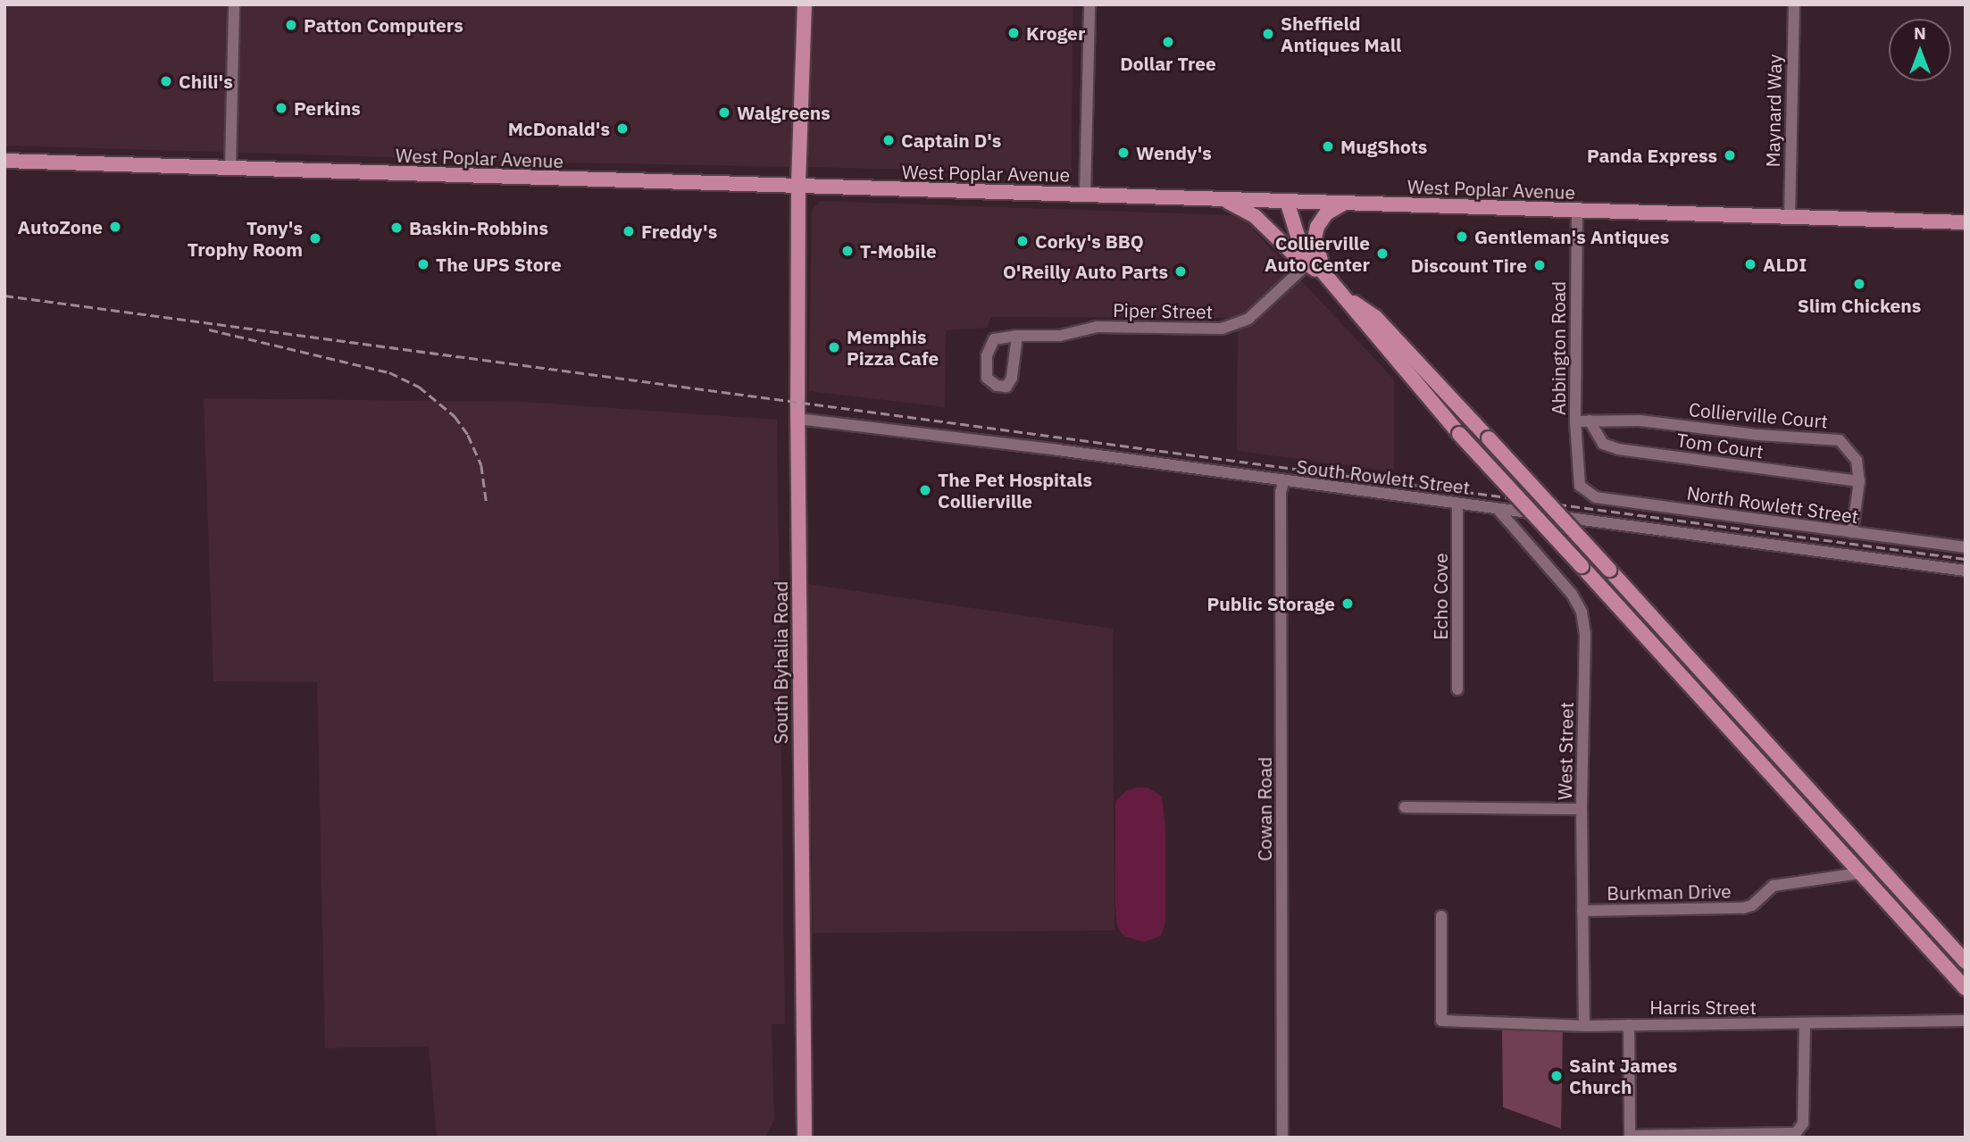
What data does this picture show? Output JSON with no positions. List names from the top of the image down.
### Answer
{
  "streets": {
    "main road": ["West Poplar Avenue", "South Byhalia Road"],
    "street": [
      "Maynard Way",
      "Piper Street",
      "Abbington Road",
      "Collierville Court",
      "Tom Court",
      "South Rowlett Street",
      "North Rowlett Street",
      "Echo Cove",
      "West Street",
      "Cowan Road",
      "Burkman Drive",
      "Harris Street"
    ]
  },
  "crossings": [
    ["Maynard Way", "West Poplar Avenue"],
    ["West Poplar Avenue", "Abbington Road"],
    ["West Poplar Avenue", "South Byhalia Road"],
    ["Abbington Road", "Collierville Court"],
    ["Abbington Road", "North Rowlett Street"],
    ["Collierville Court", "Tom Court"],
    ["Collierville Court", "North Rowlett Street"],
    ["South Rowlett Street", "Echo Cove"],
    ["South Rowlett Street", "South Byhalia Road"],
    ["South Rowlett Street", "West Street"],
    ["South Rowlett Street", "Cowan Road"],
    ["West Street", "Burkman Drive"],
    ["West Street", "Harris Street"]
  ],
  "places": [
    "Patton Computers",
    "Kroger",
    "Sheffield Antiques Mall",
    "Dollar Tree",
    "Chili's",
    "Perkins",
    "Walgreens",
    "McDonald's",
    "Captain D's",
    "MugShots",
    "Wendy's",
    "Panda Express",
    "AutoZone",
    "Baskin-Robbins",
    "Freddy's",
    "Gentleman's Antiques",
    "Tony's Trophy Room",
    "Corky's BBQ",
    "T-Mobile",
    "Collierville Auto Center",
    "The UPS Store",
    "ALDI",
    "Discount Tire",
    "O'Reilly Auto Parts",
    "Slim Chickens",
    "Memphis Pizza Cafe",
    "The Pet Hospitals Collierville",
    "Public Storage",
    "Saint James Church"
  ],
  "north": "top"
}
